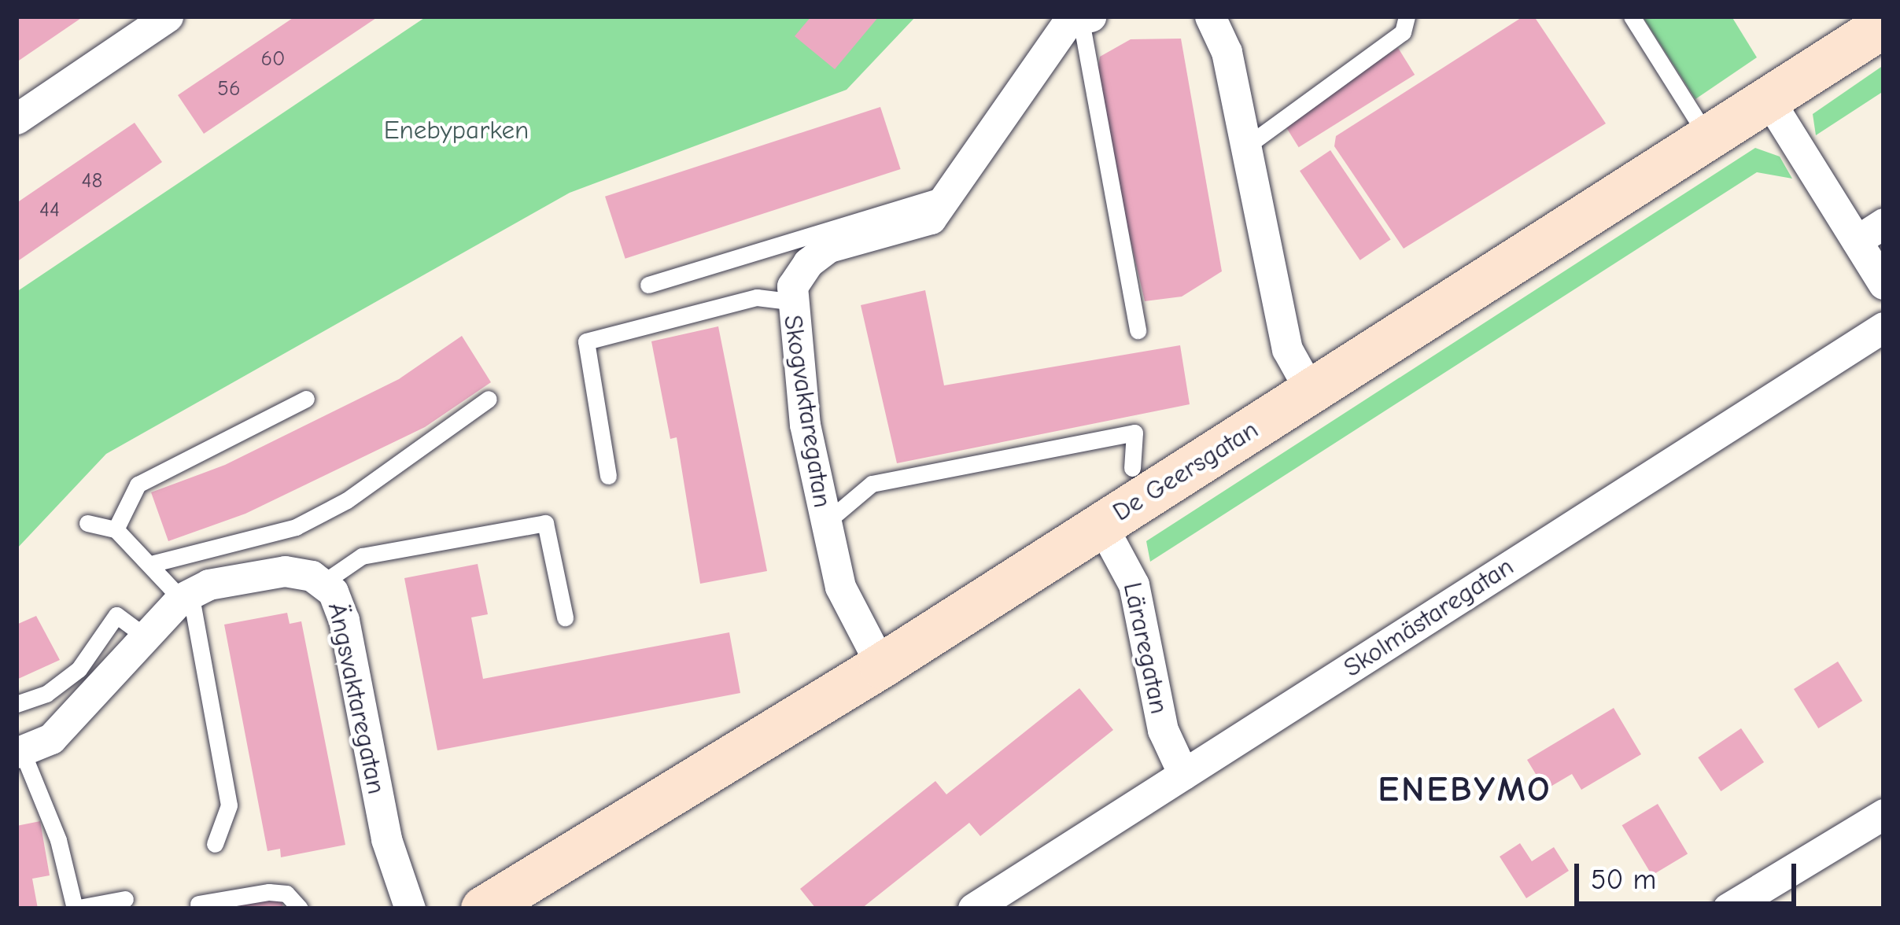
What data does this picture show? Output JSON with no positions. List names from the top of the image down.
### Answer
{
  "streets": {
    "main road": ["De Geersgatan"],
    "street": [
      "Skogvaktaregatan",
      "Skolmästaregatan",
      "Läraregatan",
      "Ängsvaktaregatan"
    ]
  },
  "crossings": [
    ["Skogvaktaregatan", "De Geersgatan"],
    ["De Geersgatan", "Läraregatan"],
    ["Skolmästaregatan", "Läraregatan"]
  ],
  "districts": ["ENEBYMO"],
  "parks": ["Enebyparken"],
  "house_numbers": [
    "60",
    "56",
    "48",
    "44"
  ],
  "scale_bar": "50 m"
}
